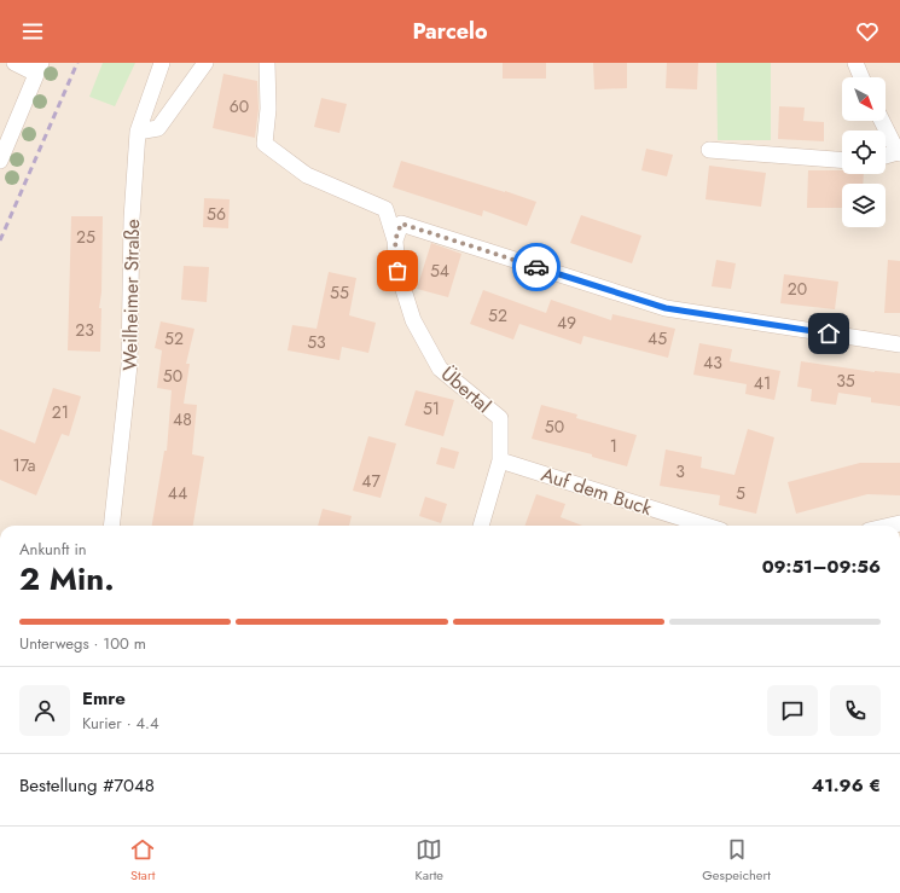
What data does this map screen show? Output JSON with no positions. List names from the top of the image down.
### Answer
{
  "streets": {
    "street": ["Weilheimer Straße", "Übertal", "Auf dem Buck"]
  },
  "crossings": [
    ["Übertal", "Auf dem Buck"]
  ],
  "house_numbers": [
    "60",
    "56",
    "25",
    "54",
    "20",
    "55",
    "52",
    "49",
    "23",
    "52",
    "45",
    "53",
    "43",
    "50",
    "35",
    "41",
    "51",
    "21",
    "48",
    "50",
    "1",
    "17a",
    "3",
    "47",
    "44",
    "5"
  ],
  "north": "bottom right",
  "page": {
    "header": "Parcelo",
    "heading": ["2 Min.", "Ankunft in", "09:51–09:56"],
    "panel": [
      "Emre",
      "Kurier · 4.4",
      "Bestellung #7048",
      "41.96 €"
    ],
    "bar": "Unterwegs · 100 m",
    "tabs": ["Start", "Karte", "Gespeichert"]
  }
}
